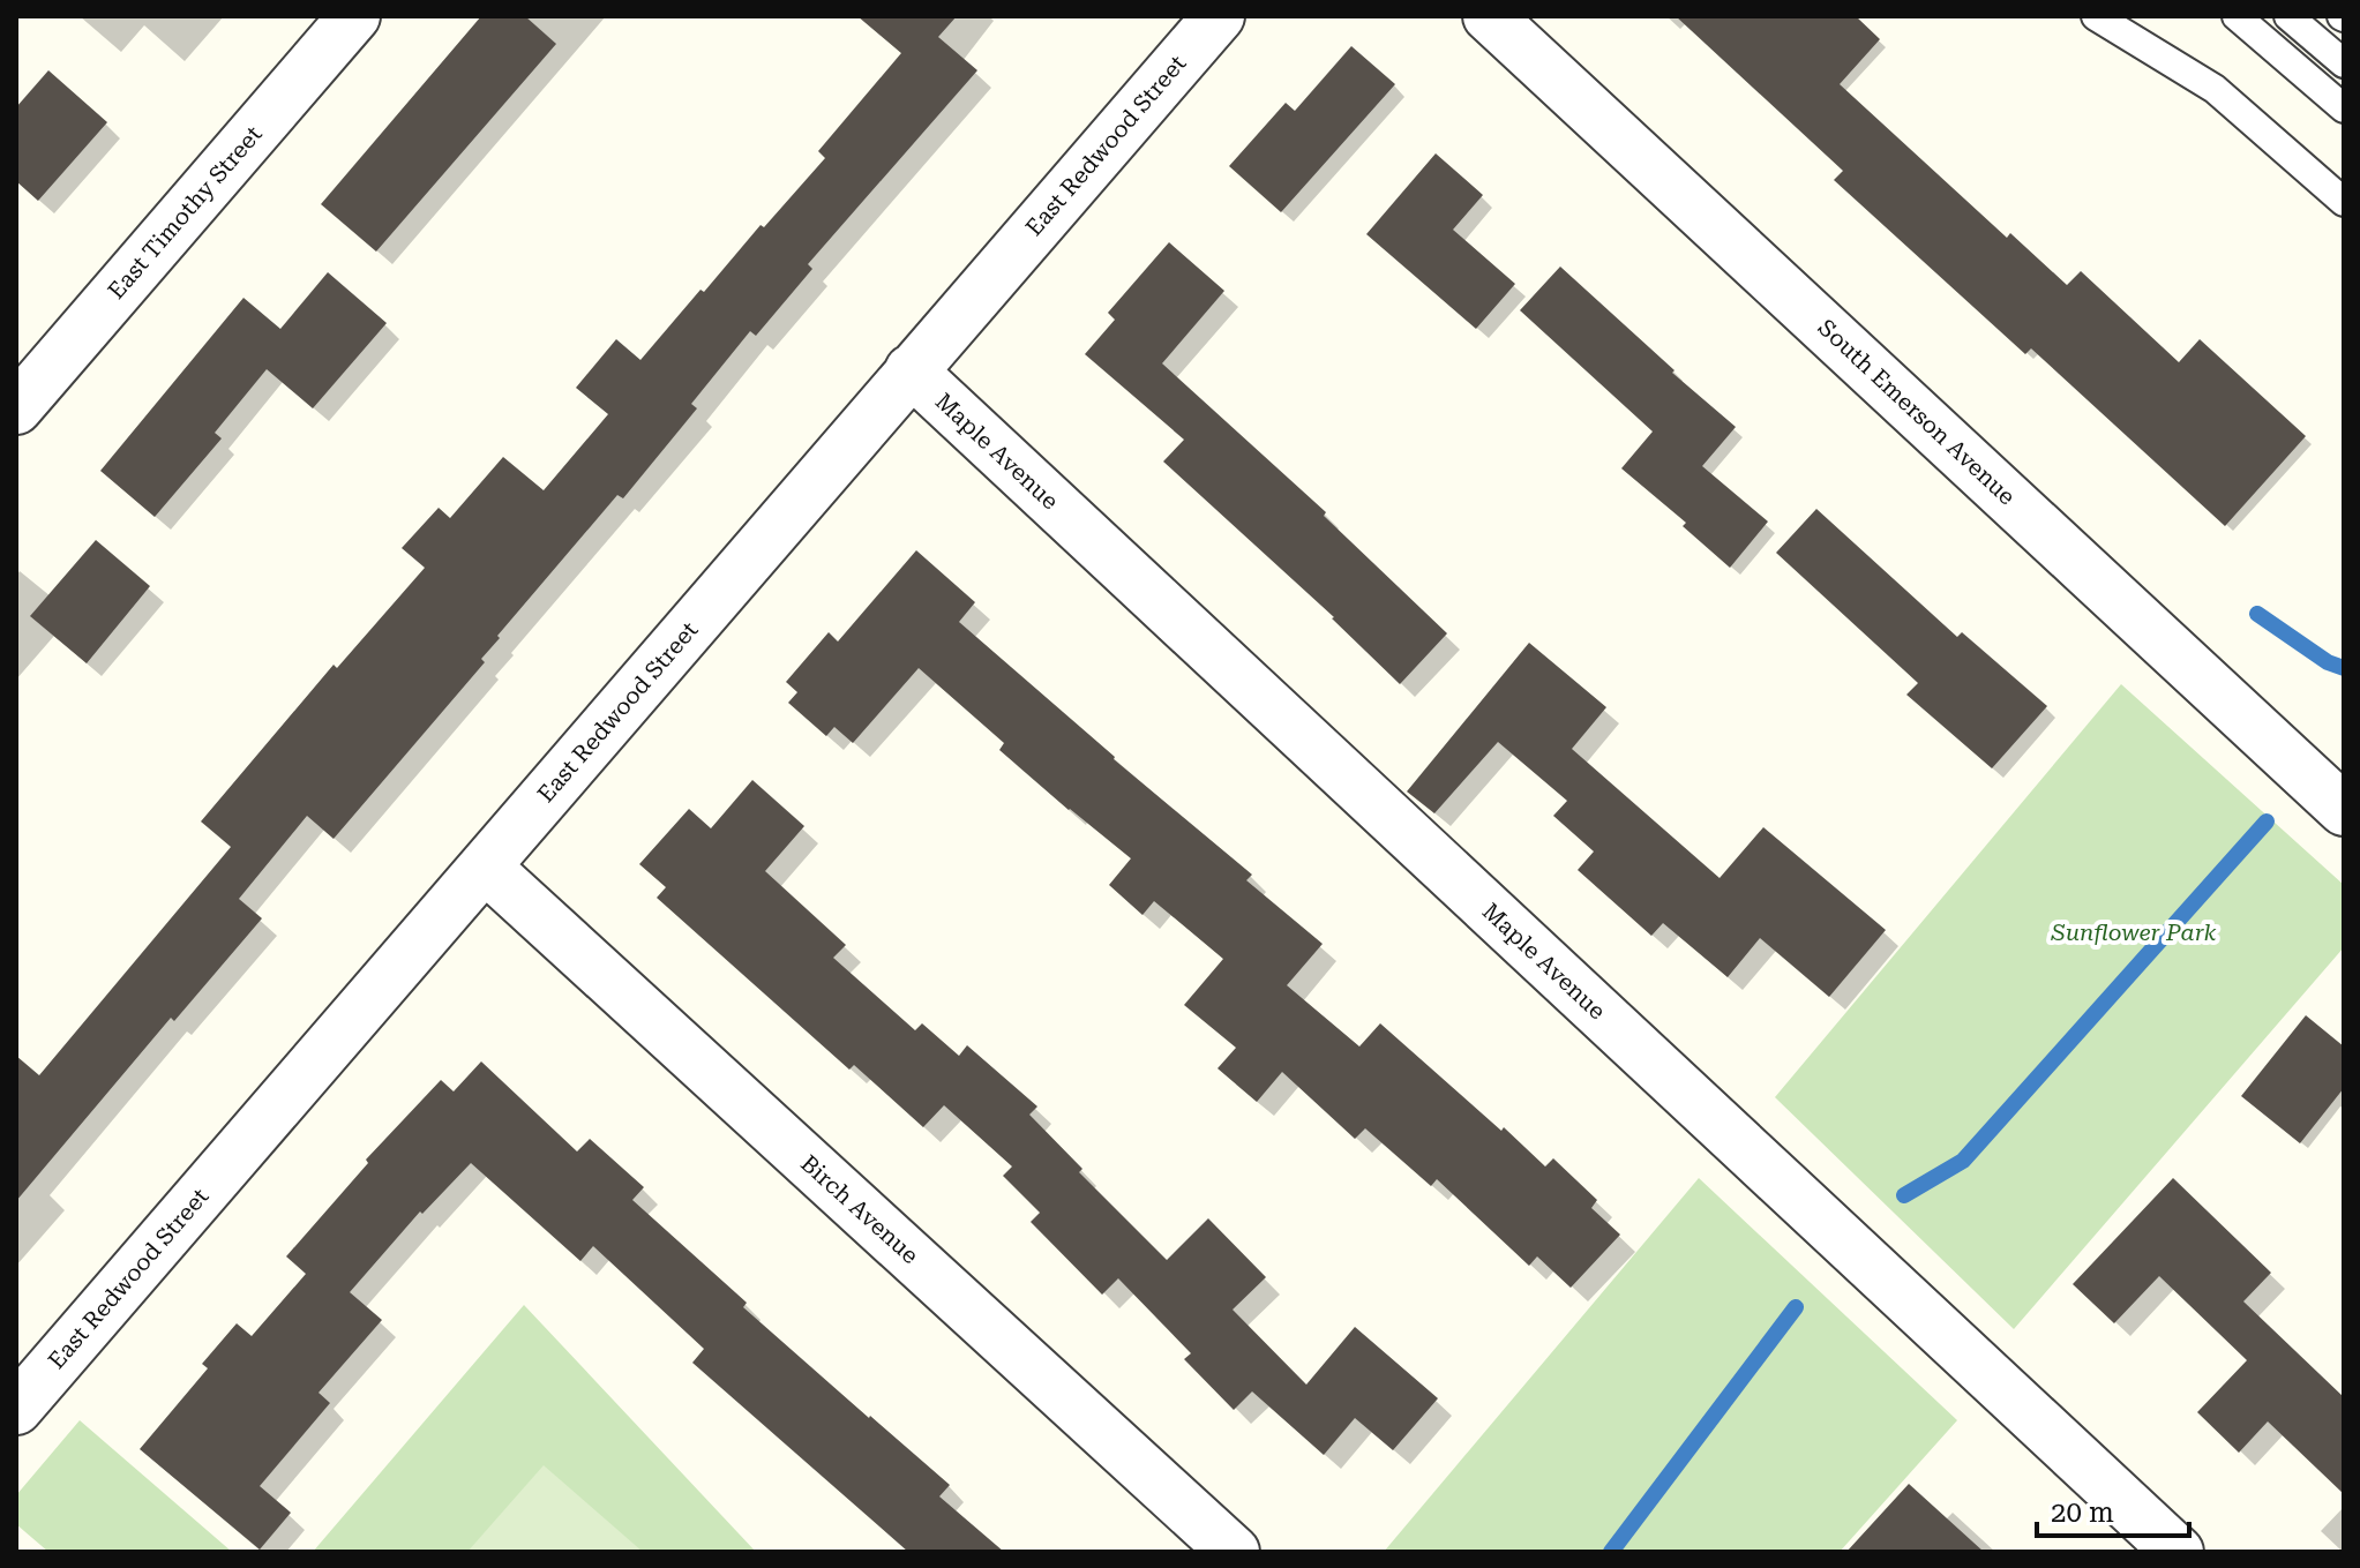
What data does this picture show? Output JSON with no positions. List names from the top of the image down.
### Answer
{
  "streets": {
    "street": [
      "East Redwood Street",
      "East Timothy Street",
      "South Emerson Avenue",
      "Maple Avenue",
      "Birch Avenue"
    ]
  },
  "crossings": [
    ["East Redwood Street", "Maple Avenue"],
    ["East Redwood Street", "Birch Avenue"]
  ],
  "parks": ["Sunflower Park"],
  "scale_bar": "20 m"
}
